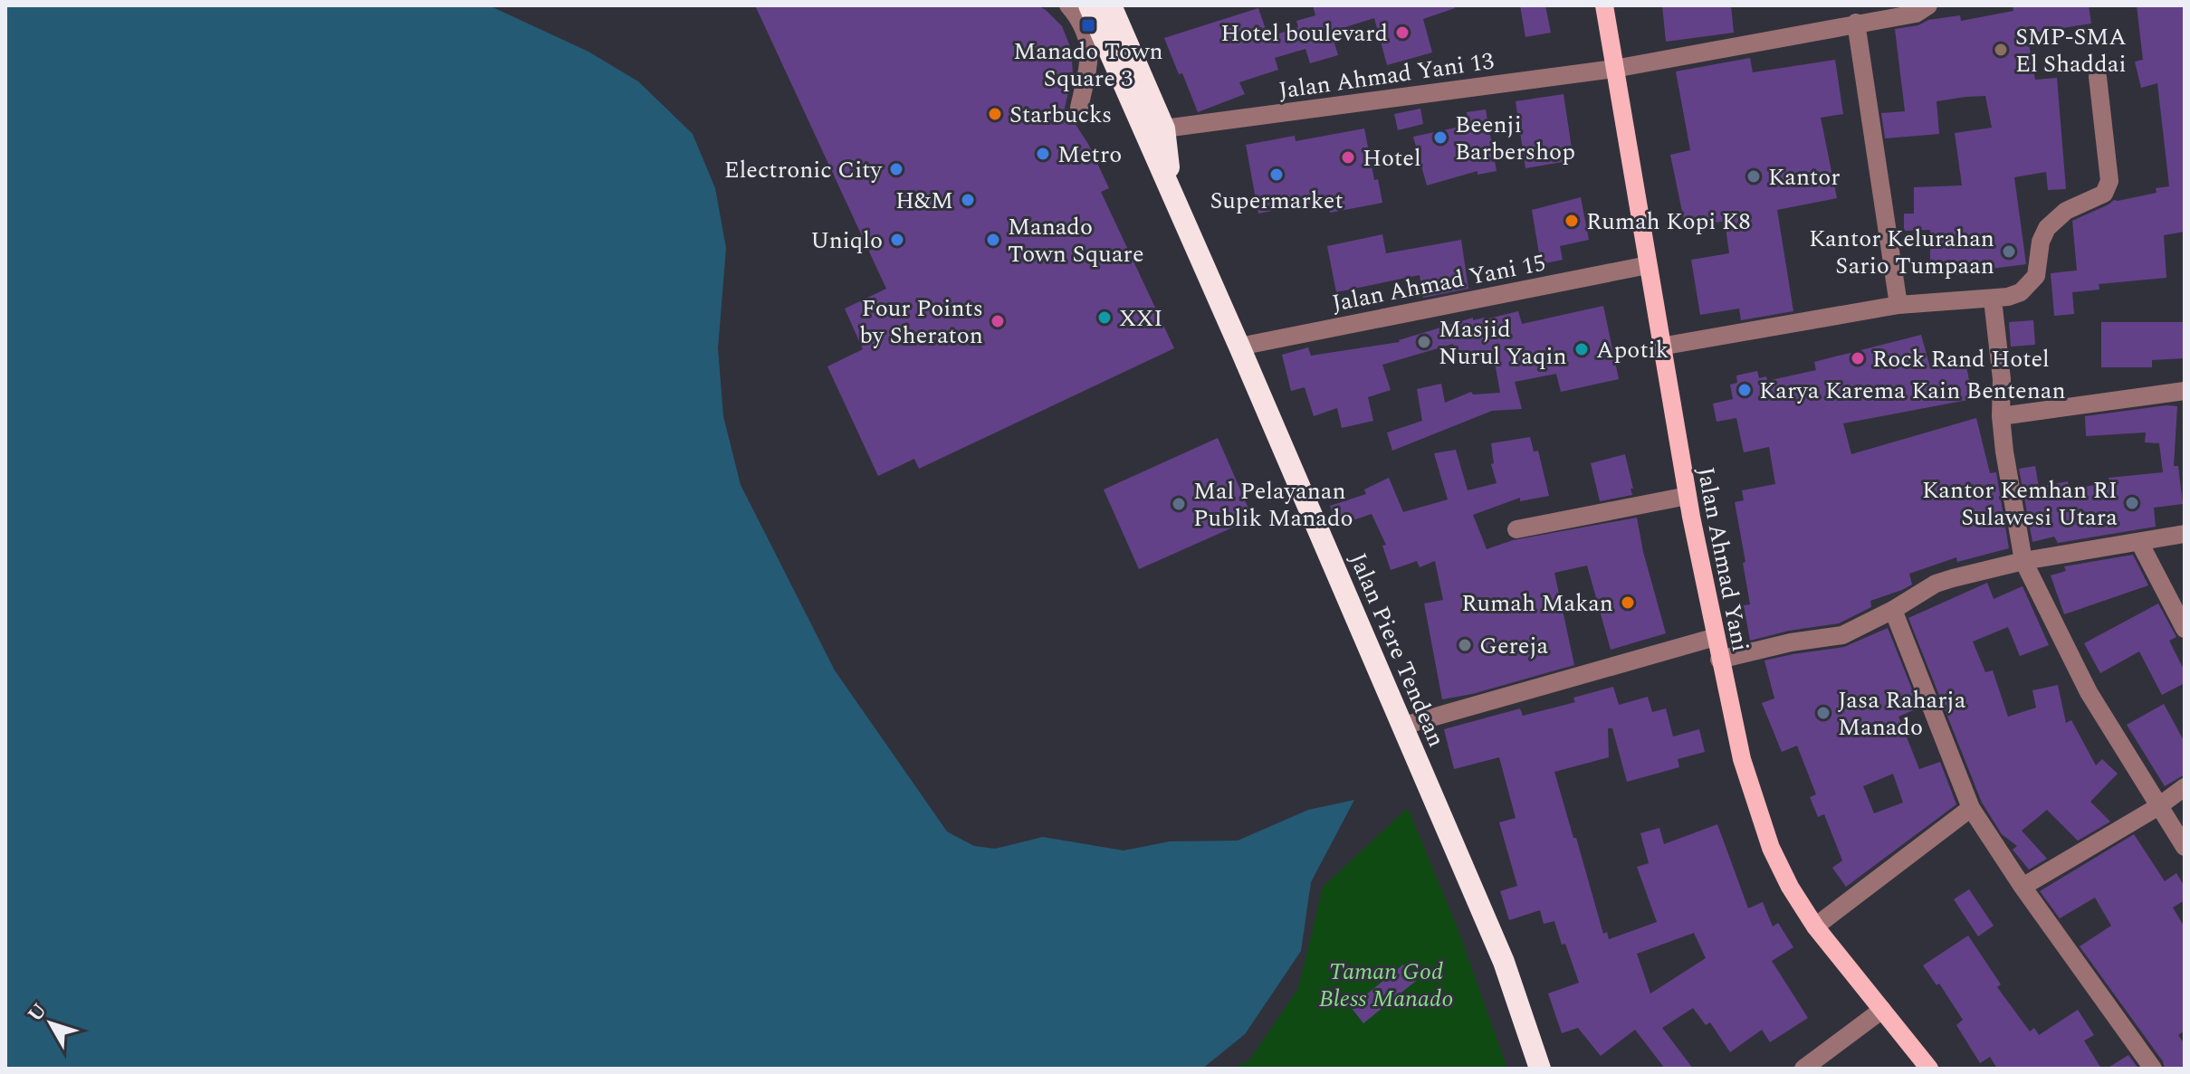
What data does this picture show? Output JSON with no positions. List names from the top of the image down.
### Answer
{
  "streets": {
    "highway": ["Jalan Piere Tendean"],
    "main road": ["Jalan Ahmad Yani"],
    "street": ["Jalan Ahmad Yani 13", "Jalan Ahmad Yani 15"]
  },
  "crossings": [
    ["Jalan Ahmad Yani 13", "Jalan Ahmad Yani"],
    ["Jalan Ahmad Yani 13", "Jalan Piere Tendean"],
    ["Jalan Ahmad Yani 15", "Jalan Ahmad Yani"],
    ["Jalan Ahmad Yani 15", "Jalan Piere Tendean"]
  ],
  "parks": ["Taman God Bless Manado"],
  "places": {
    "transit": ["Manado Town Square 3"],
    "other": [
      "Hotel boulevard",
      "SMP-SMA El Shaddai",
      "Starbucks",
      "Beenji Barbershop",
      "Metro",
      "Hotel",
      "Electronic City",
      "Supermarket",
      "Kantor",
      "H&M",
      "Rumah Kopi K8",
      "Uniqlo",
      "Manado Town Square",
      "Kantor Kelurahan Sario Tumpaan",
      "XXI",
      "Four Points by Sheraton",
      "Masjid Nurul Yaqin",
      "Apotik",
      "Rock Rand Hotel",
      "Karya Karema Kain Bentenan",
      "Kantor Kemhan RI Sulawesi Utara",
      "Mal Pelayanan Publik Manado",
      "Rumah Makan",
      "Gereja",
      "Jasa Raharja Manado"
    ]
  },
  "north": "top left"
}
